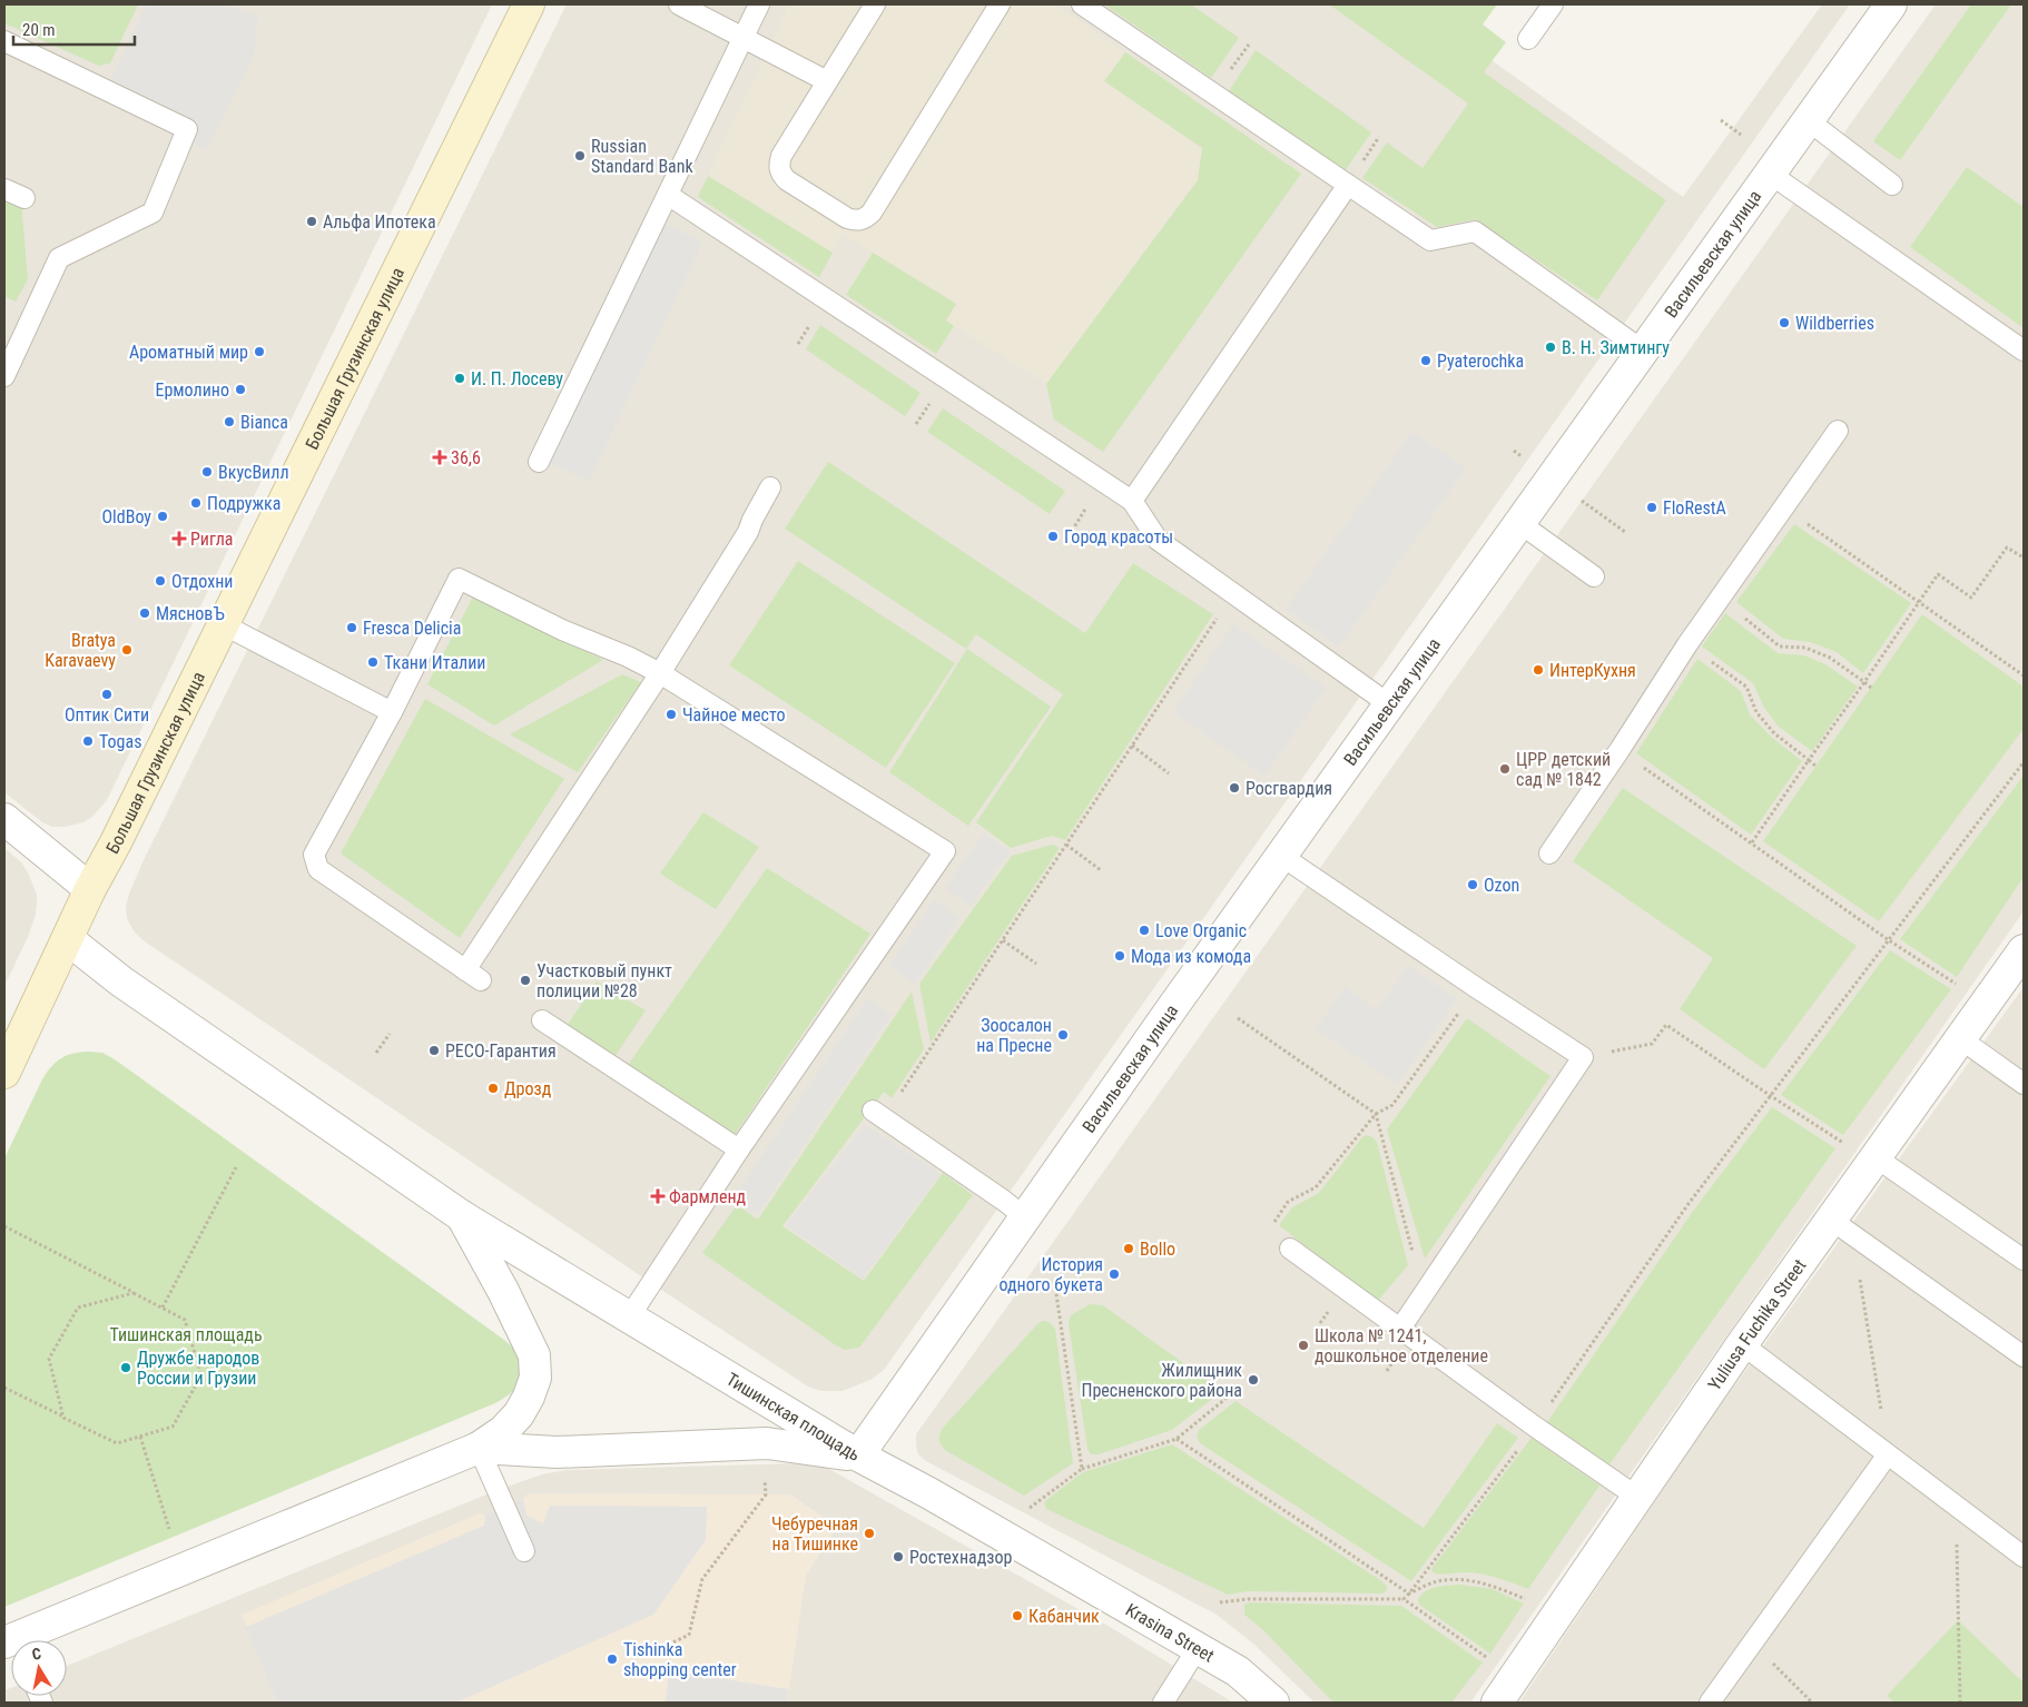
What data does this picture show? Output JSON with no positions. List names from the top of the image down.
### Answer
{
  "streets": {
    "main road": ["Большая Грузинская улица"],
    "street": [
      "Васильевская улица",
      "Yuliusa Fuchika Street",
      "Тишинская площадь",
      "Krasina Street"
    ]
  },
  "crossings": [
    ["Васильевская улица", "Тишинская площадь"],
    ["Васильевская улица", "Krasina Street"],
    ["Большая Грузинская улица", "Тишинская площадь"],
    ["Тишинская площадь", "Krasina Street"]
  ],
  "parks": ["Тишинская площадь"],
  "places": {
    "other": [
      "Russian Standard Bank",
      "Альфа Ипотека",
      "Wildberries",
      "В. Н. Зимтингу",
      "Ароматный мир",
      "Pyaterochka",
      "И. П. Лосеву",
      "Ермолино",
      "Bianca",
      "ВкусВилл",
      "Подружка",
      "FloRestA",
      "OldBoy",
      "Город красоты",
      "Отдохни",
      "МясновЪ",
      "Fresca Delicia",
      "Bratya Karavaevy",
      "Ткани Италии",
      "ИнтерКухня",
      "Оптик Сити",
      "Чайное место",
      "Togas",
      "ЦРР детский сад № 1842",
      "Росгвардия",
      "Ozon",
      "Love Organic",
      "Мода из комода",
      "Участковый пункт полиции №28",
      "Зоосалон на Пресне",
      "РЕСО-Гарантия",
      "Дрозд",
      "Bollo",
      "История одного букета",
      "Школа № 1241, дошкольное отделение",
      "Дружбе народов России и Грузии",
      "Жилищник Пресненского района",
      "Чебуречная на Тишинке",
      "Ростехнадзор",
      "Кабанчик",
      "Tishinka shopping center"
    ],
    "health": ["36,6", "Ригла", "Фармленд"]
  },
  "scale_bar": "20 m",
  "north": "top"
}
